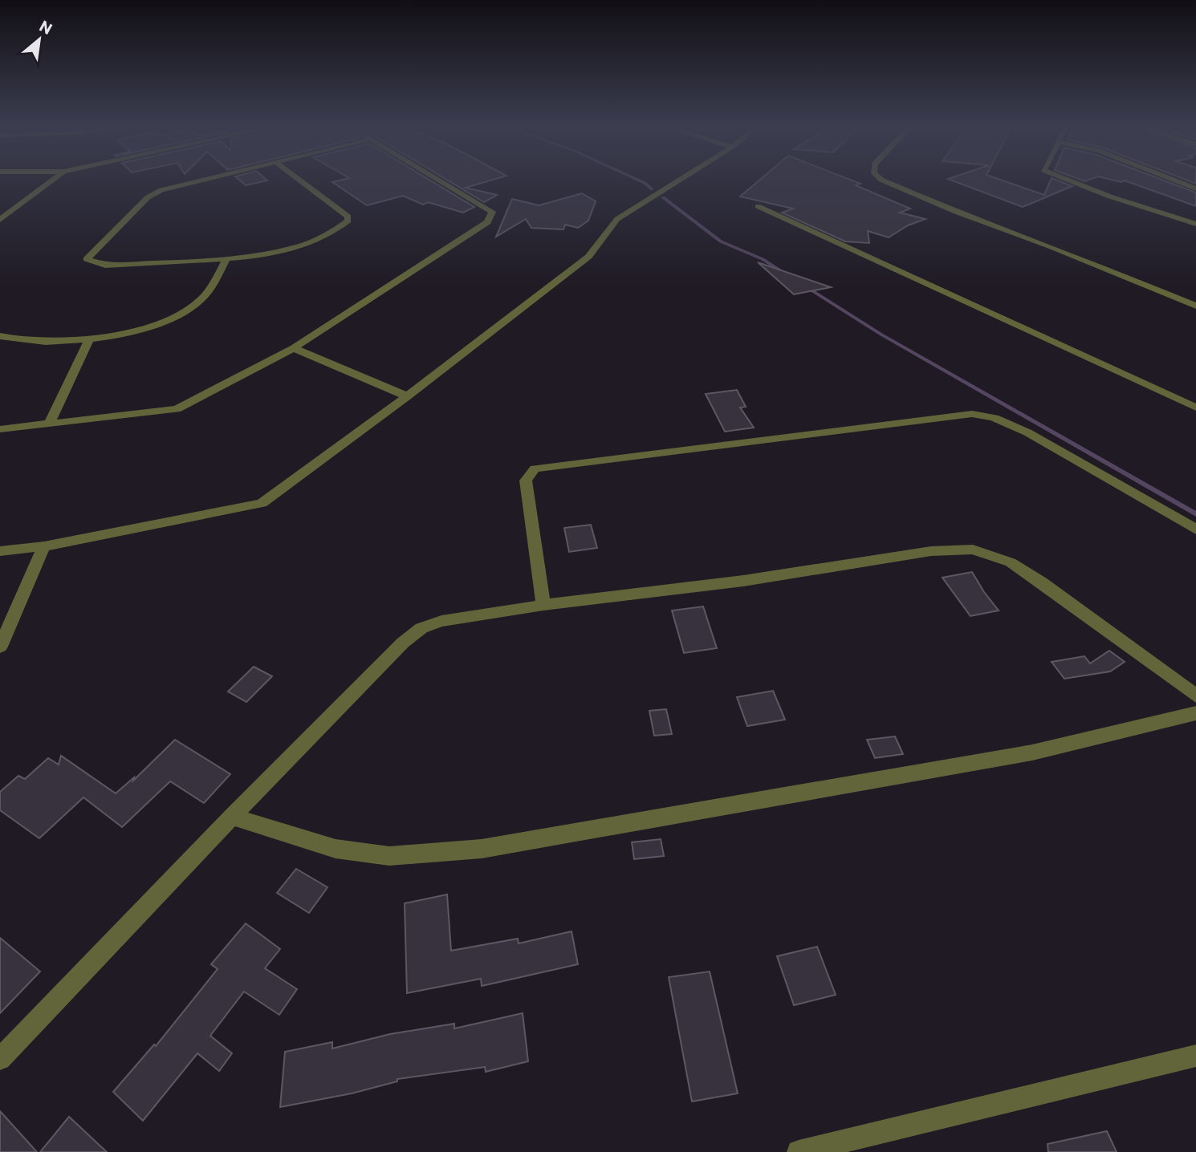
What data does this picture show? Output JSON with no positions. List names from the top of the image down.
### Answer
{
  "north": "top right"
}
